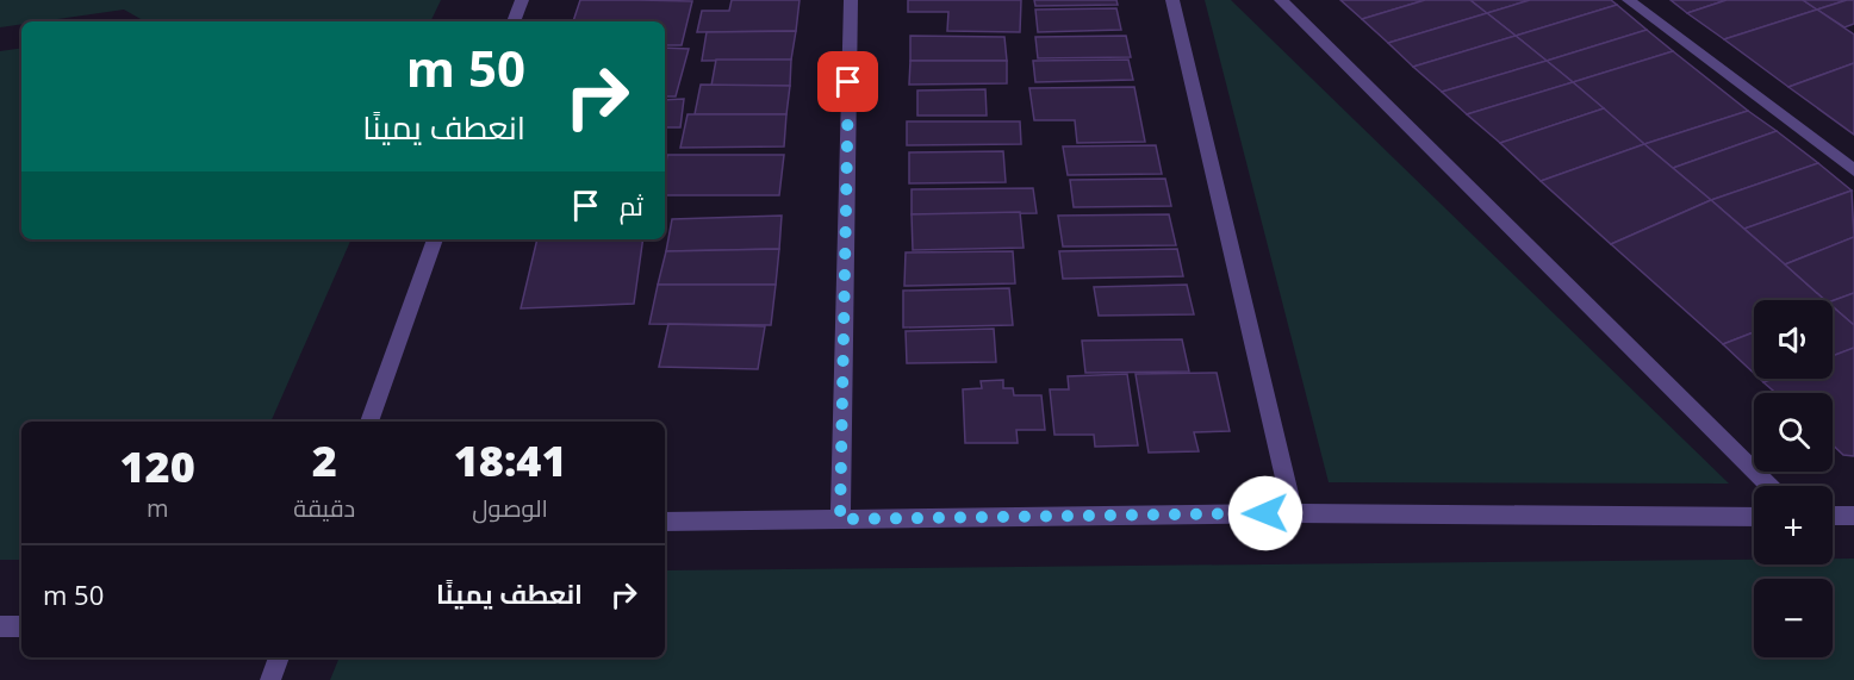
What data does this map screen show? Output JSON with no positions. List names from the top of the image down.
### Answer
{
  "page": {
    "turn": ["50 m", "انعطف يمينًا"],
    "then": "ثم",
    "map_buttons": ["+", "−"],
    "eta": [
      "18:41",
      "الوصول",
      "2",
      "دقيقة",
      "120",
      "m"
    ],
    "list": [
      {
        "name": "انعطف يمينًا",
        "value": "50 m"
      }
    ]
  }
}
